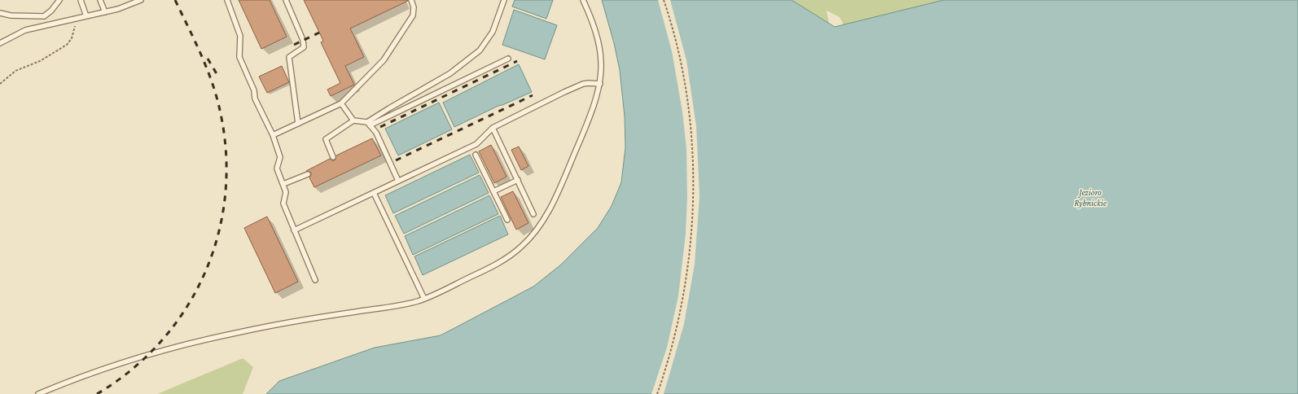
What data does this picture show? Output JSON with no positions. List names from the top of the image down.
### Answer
{
  "water": ["Jezioro Rybnickie"]
}
